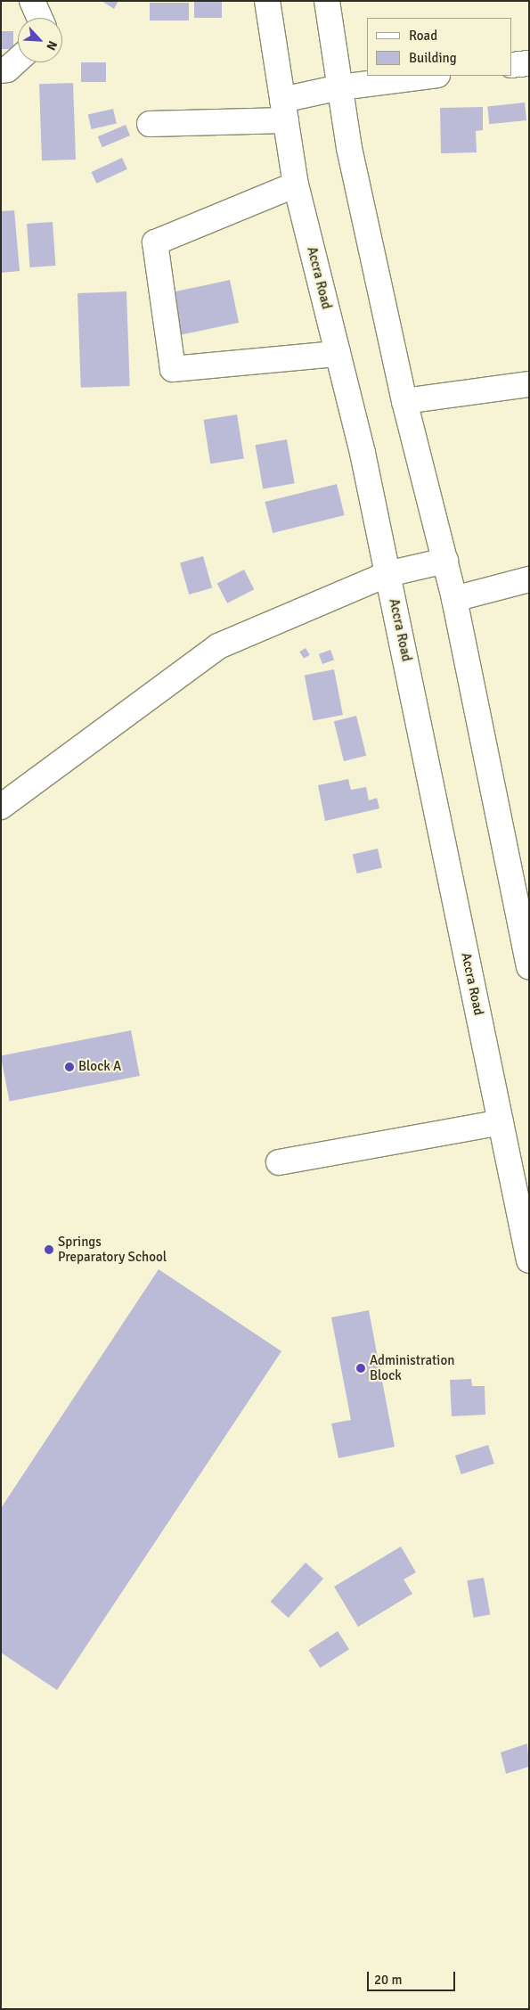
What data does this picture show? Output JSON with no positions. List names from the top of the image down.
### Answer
{
  "streets": {
    "main road": ["Accra Road"]
  },
  "places": ["Block A", "Springs Preparatory School", "Administration Block"],
  "legend": ["Road", "Building"],
  "scale_bar": "20 m",
  "north": "bottom right"
}
